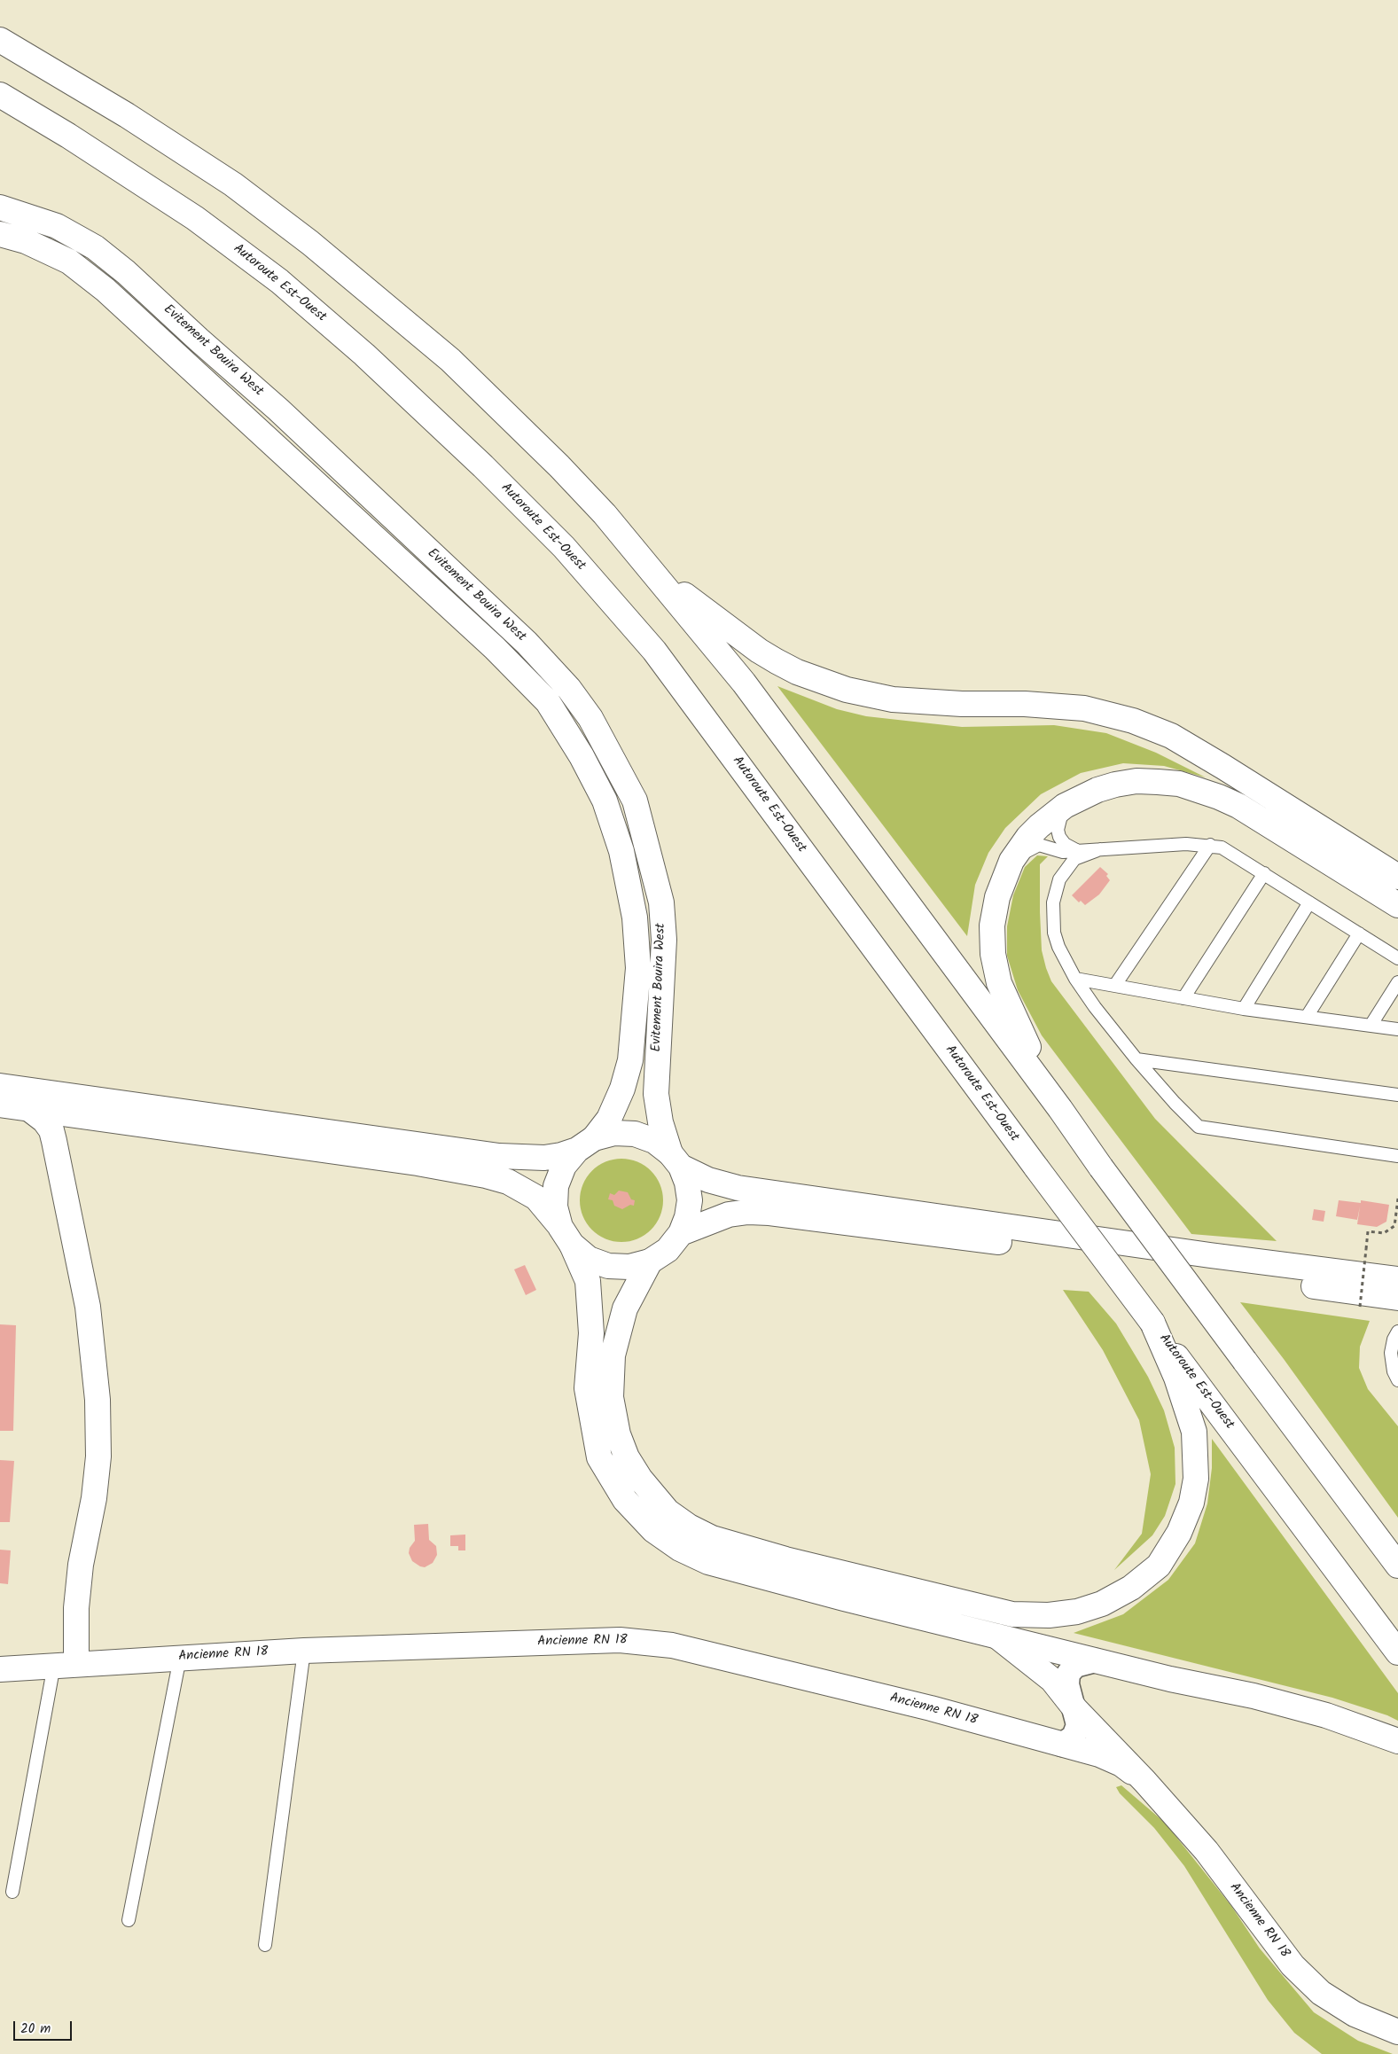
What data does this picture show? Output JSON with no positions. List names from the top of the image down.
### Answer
{
  "streets": {
    "main road": ["Autoroute Est-Ouest", "Evitement Bouira West", "Ancienne RN 18"]
  },
  "scale_bar": "20 m"
}
